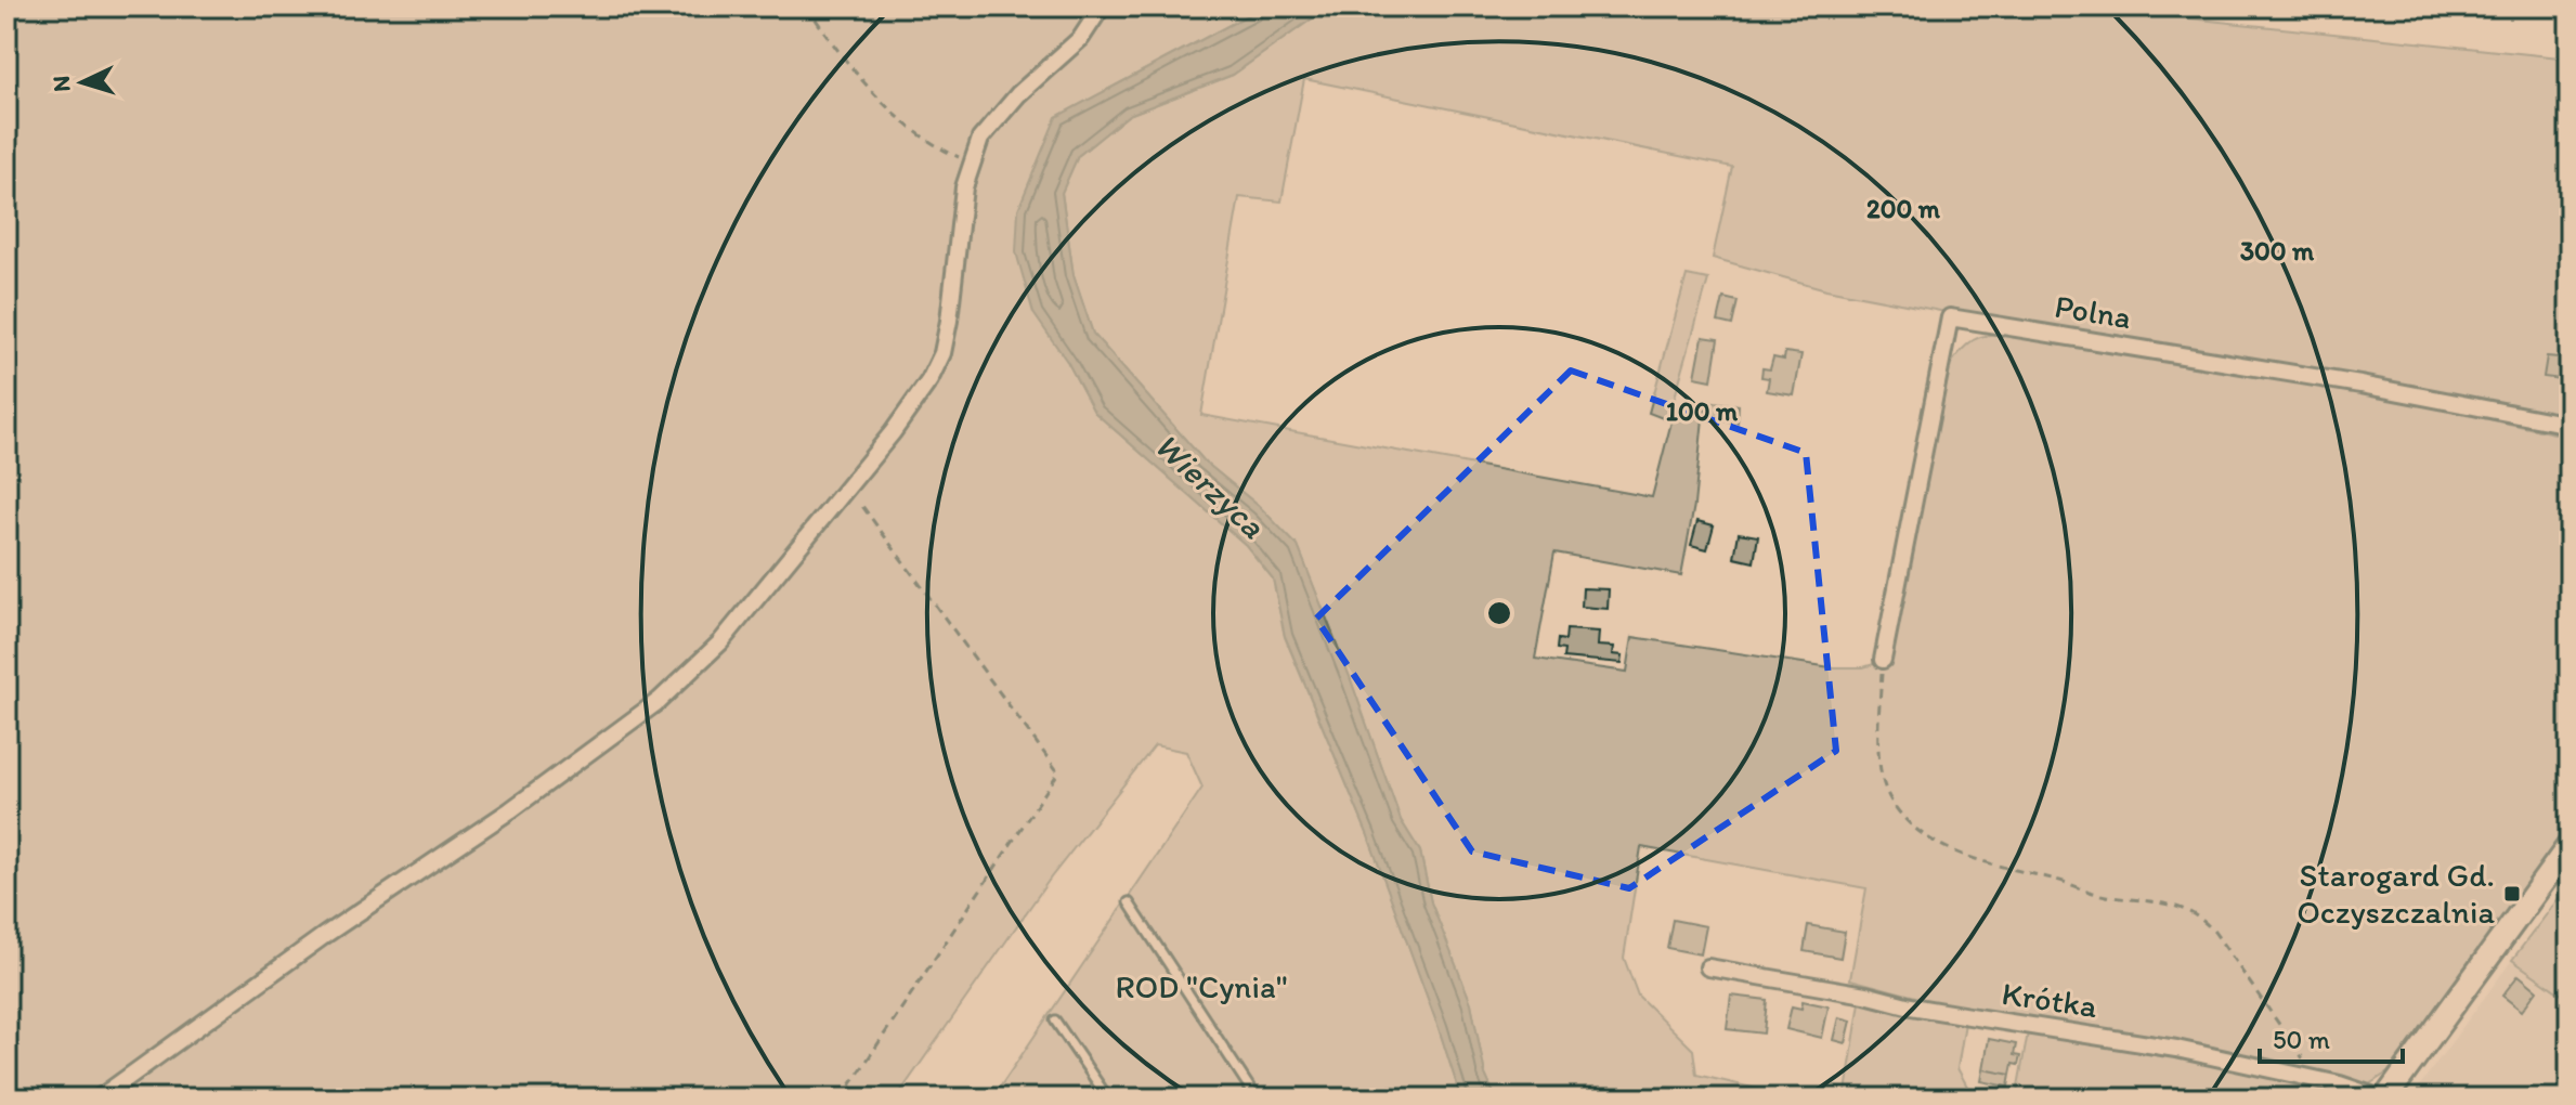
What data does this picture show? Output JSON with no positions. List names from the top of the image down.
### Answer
{
  "streets": {
    "street": ["Polna", "Krótka"]
  },
  "water": ["Wierzyca"],
  "parks": ["ROD \"Cynia\""],
  "places": {
    "transit": ["Starogard Gd. Oczyszczalnia"]
  },
  "scale_bar": "50 m",
  "north": "left",
  "rings": ["200 m", "300 m", "100 m"]
}
